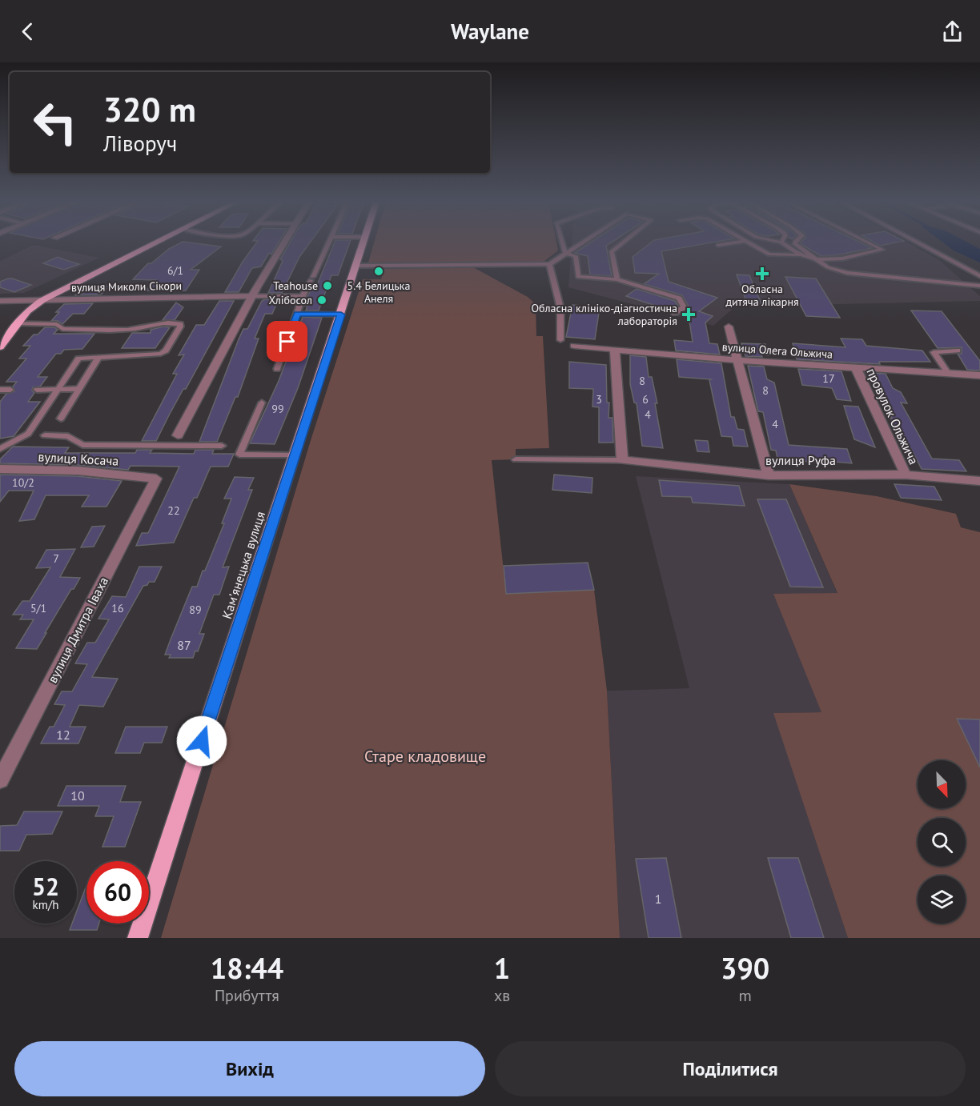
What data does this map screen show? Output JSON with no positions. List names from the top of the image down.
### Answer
{
  "streets": {
    "main road": ["Камʼянецька вулиця"],
    "street": [
      "вулиця Миколи Сікори",
      "вулиця Олега Ольжича",
      "провулок Ольжича",
      "вулиця Косача",
      "вулиця Руфа",
      "вулиця Дмитра Іваха"
    ]
  },
  "crossings": [
    ["вулиця Олега Ольжича", "провулок Ольжича"],
    ["провулок Ольжича", "вулиця Руфа"],
    ["вулиця Косача", "вулиця Дмитра Іваха"]
  ],
  "parks": ["Старе кладовище"],
  "places": {
    "other": ["5.4 Белицька Анеля", "Teahouse", "Хлібосол"],
    "health": ["Обласна дитяча лікарня", "Обласна клініко-діагностична лабораторія"]
  },
  "house_numbers": [
    "6/1",
    "17",
    "8",
    "8",
    "3",
    "6",
    "99",
    "4",
    "4",
    "10/2",
    "22",
    "7",
    "5/1",
    "16",
    "89",
    "87",
    "12",
    "10",
    "1"
  ],
  "north": "bottom right",
  "page": {
    "header": "Waylane",
    "turn": ["320 m", "Ліворуч"],
    "speed": "52 km/h",
    "limit": "60",
    "eta": [
      "18:44",
      "Прибуття",
      "1",
      "хв",
      "390",
      "m"
    ],
    "buttons": ["Вихід", "Поділитися"]
  }
}
